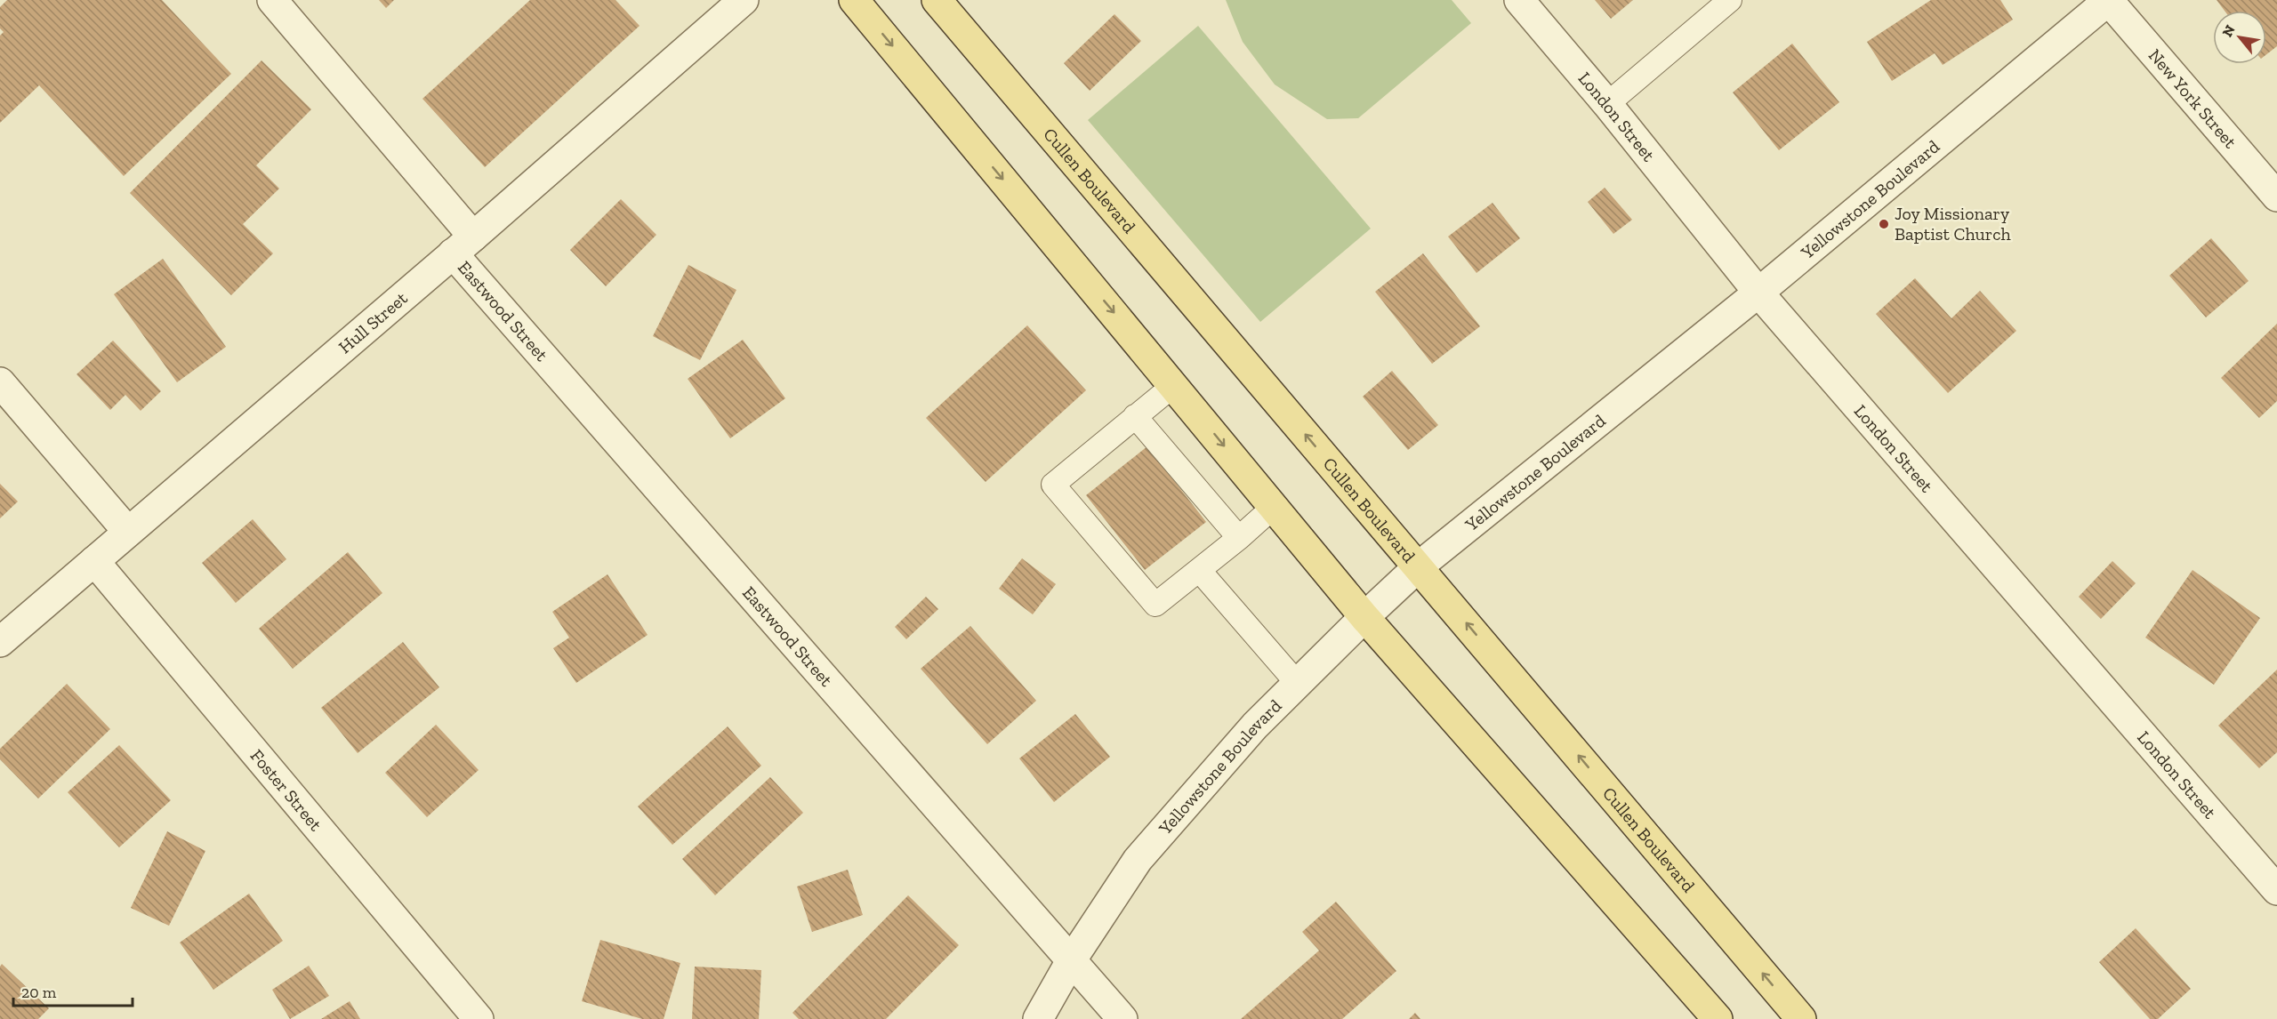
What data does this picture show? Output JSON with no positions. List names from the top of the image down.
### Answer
{
  "streets": {
    "main road": ["Cullen Boulevard"],
    "street": [
      "New York Street",
      "London Street",
      "Yellowstone Boulevard",
      "Eastwood Street",
      "Hull Street",
      "Foster Street"
    ]
  },
  "crossings": [
    ["New York Street", "Yellowstone Boulevard"],
    ["London Street", "Yellowstone Boulevard"],
    ["Cullen Boulevard", "Yellowstone Boulevard"],
    ["Yellowstone Boulevard", "Eastwood Street"],
    ["Eastwood Street", "Hull Street"],
    ["Hull Street", "Foster Street"]
  ],
  "places": ["Joy Missionary Baptist Church"],
  "scale_bar": "20 m",
  "north": "top left"
}
